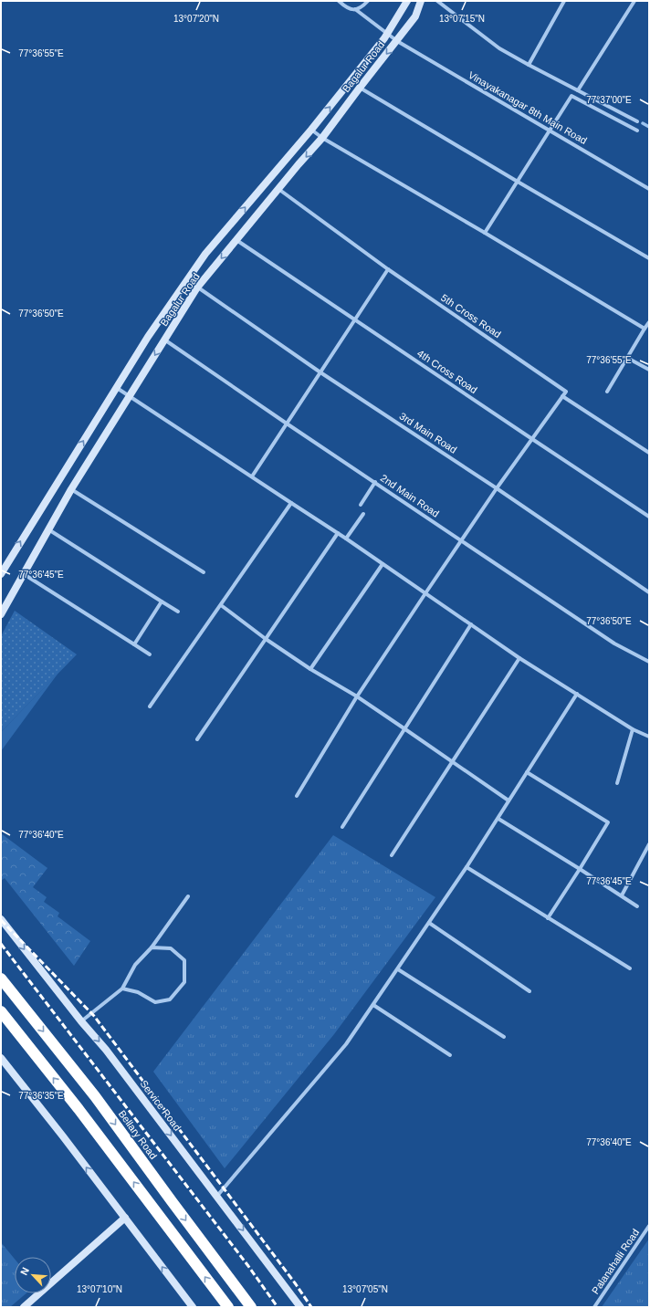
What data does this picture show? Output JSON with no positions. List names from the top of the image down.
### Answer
{
  "streets": {
    "highway": ["Bellary Road"],
    "main road": ["Bagalur Road", "Service Road"],
    "street": [
      "Vinayakanagar 8th Main Road",
      "5th Cross Road",
      "4th Cross Road",
      "3rd Main Road",
      "2nd Main Road",
      "Palanahalli Road"
    ]
  },
  "crossings": [
    ["Bagalur Road", "Vinayakanagar 8th Main Road"],
    ["Bagalur Road", "5th Cross Road"],
    ["Bagalur Road", "4th Cross Road"],
    ["Bagalur Road", "3rd Main Road"],
    ["Bagalur Road", "2nd Main Road"]
  ],
  "one_way": ["Service Road"],
  "north": "top left",
  "coordinates": [
    "13°07'20\"N",
    "13°07'15\"N",
    "77°36'55\"E",
    "77°37'00\"E",
    "77°36'50\"E",
    "77°36'45\"E",
    "77°36'40\"E",
    "77°36'35\"E",
    "13°07'10\"N",
    "13°07'05\"N"
  ]
}
